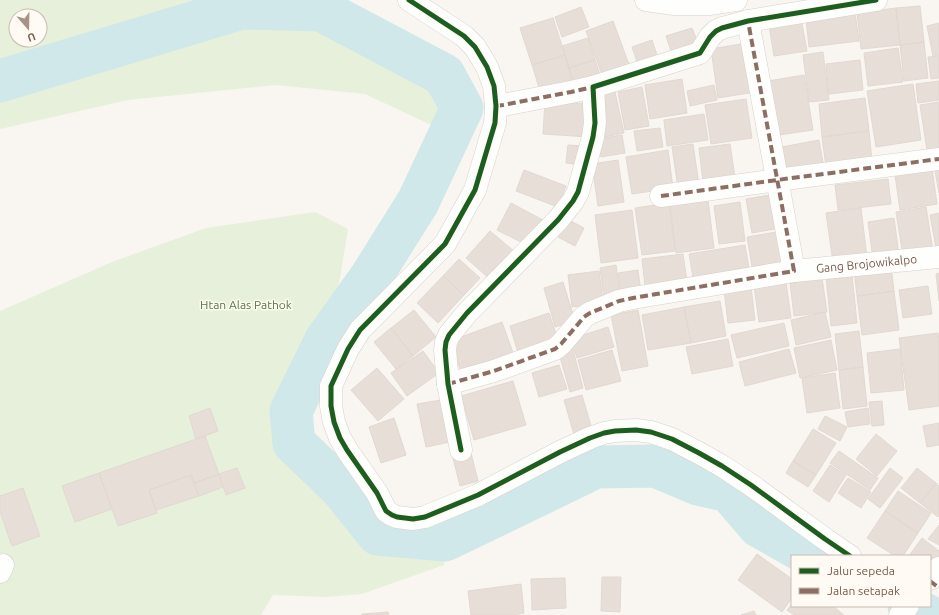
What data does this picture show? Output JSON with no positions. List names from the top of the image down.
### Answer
{
  "streets": {
    "street": ["Gang Brojowikalpo"]
  },
  "parks": ["Htan Alas Pathok"],
  "legend": ["Jalur sepeda", "Jalan setapak"],
  "north": "bottom"
}
